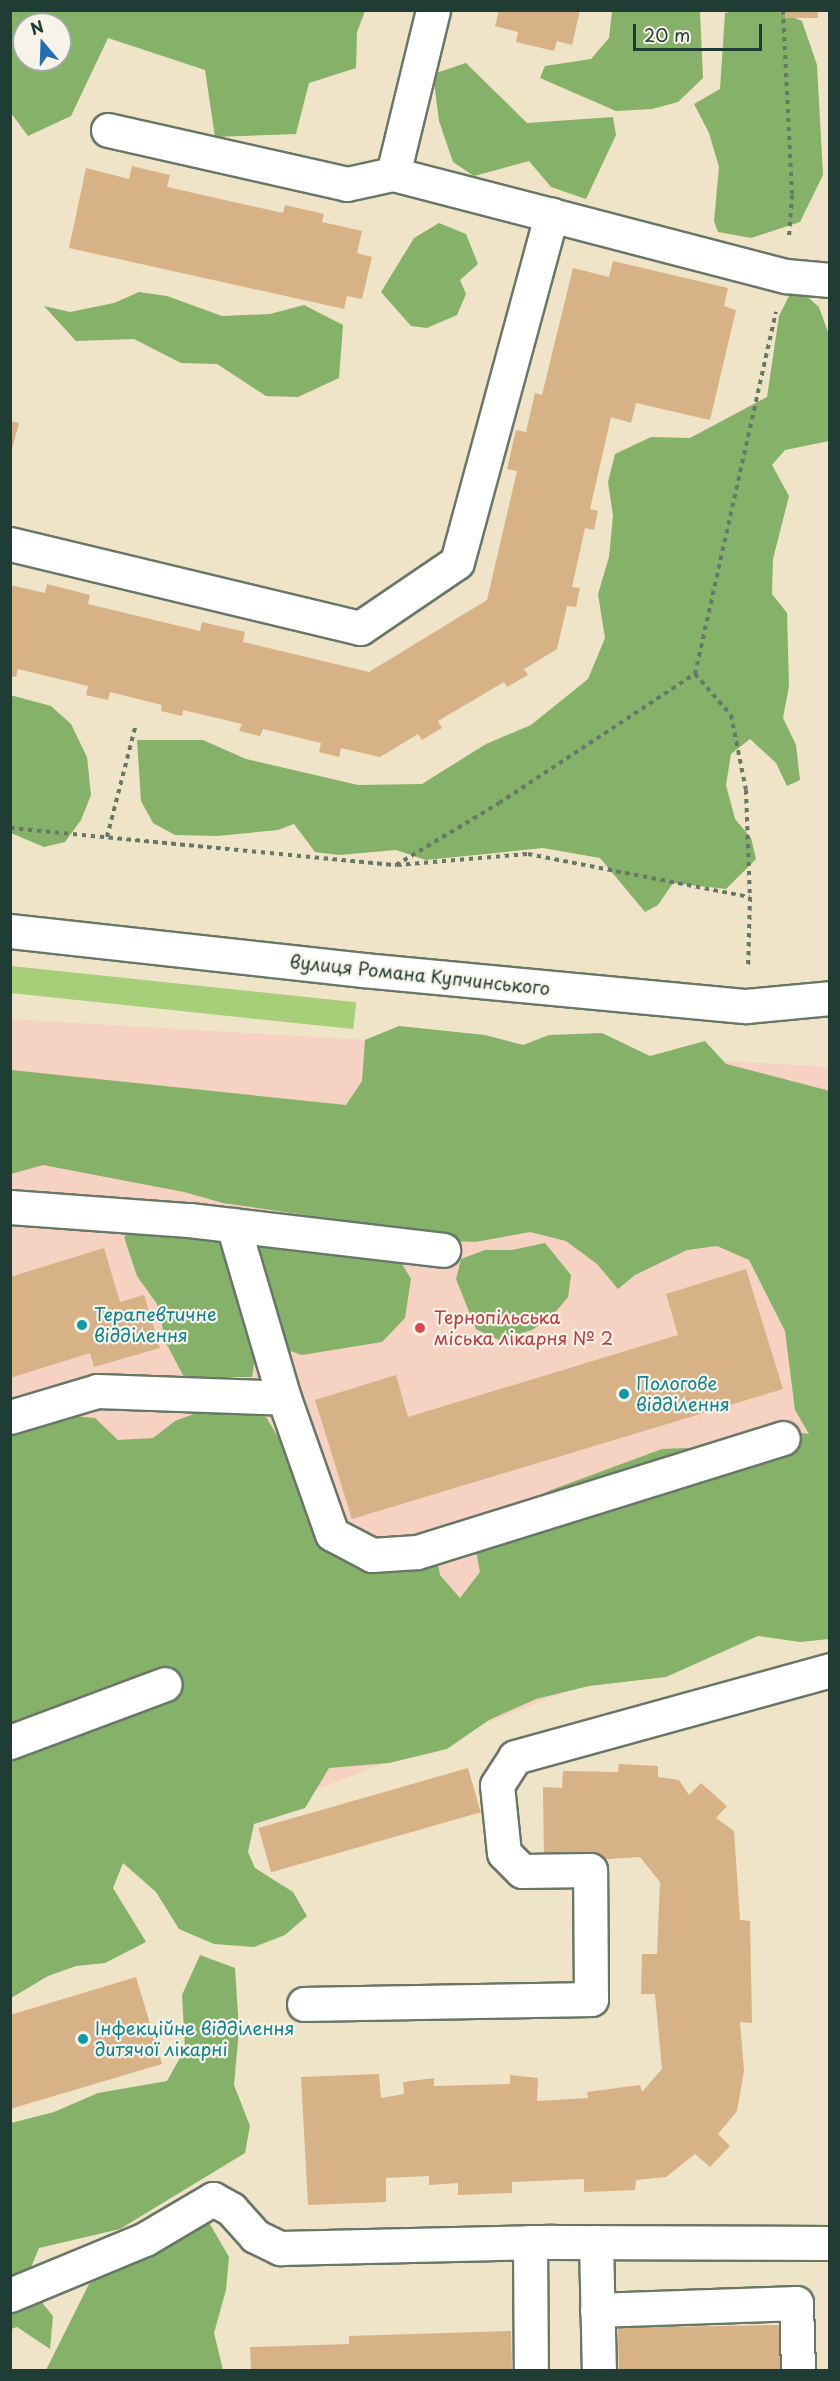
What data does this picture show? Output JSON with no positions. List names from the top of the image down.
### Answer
{
  "streets": {
    "street": ["вулиця Романа Купчинського"]
  },
  "places": [
    "Терапевтичне відділення",
    "Тернопільська міська лікарня № 2",
    "Пологове відділення",
    "Інфекційне відділення дитячої лікарні"
  ],
  "scale_bar": "20 m",
  "north": "top"
}
